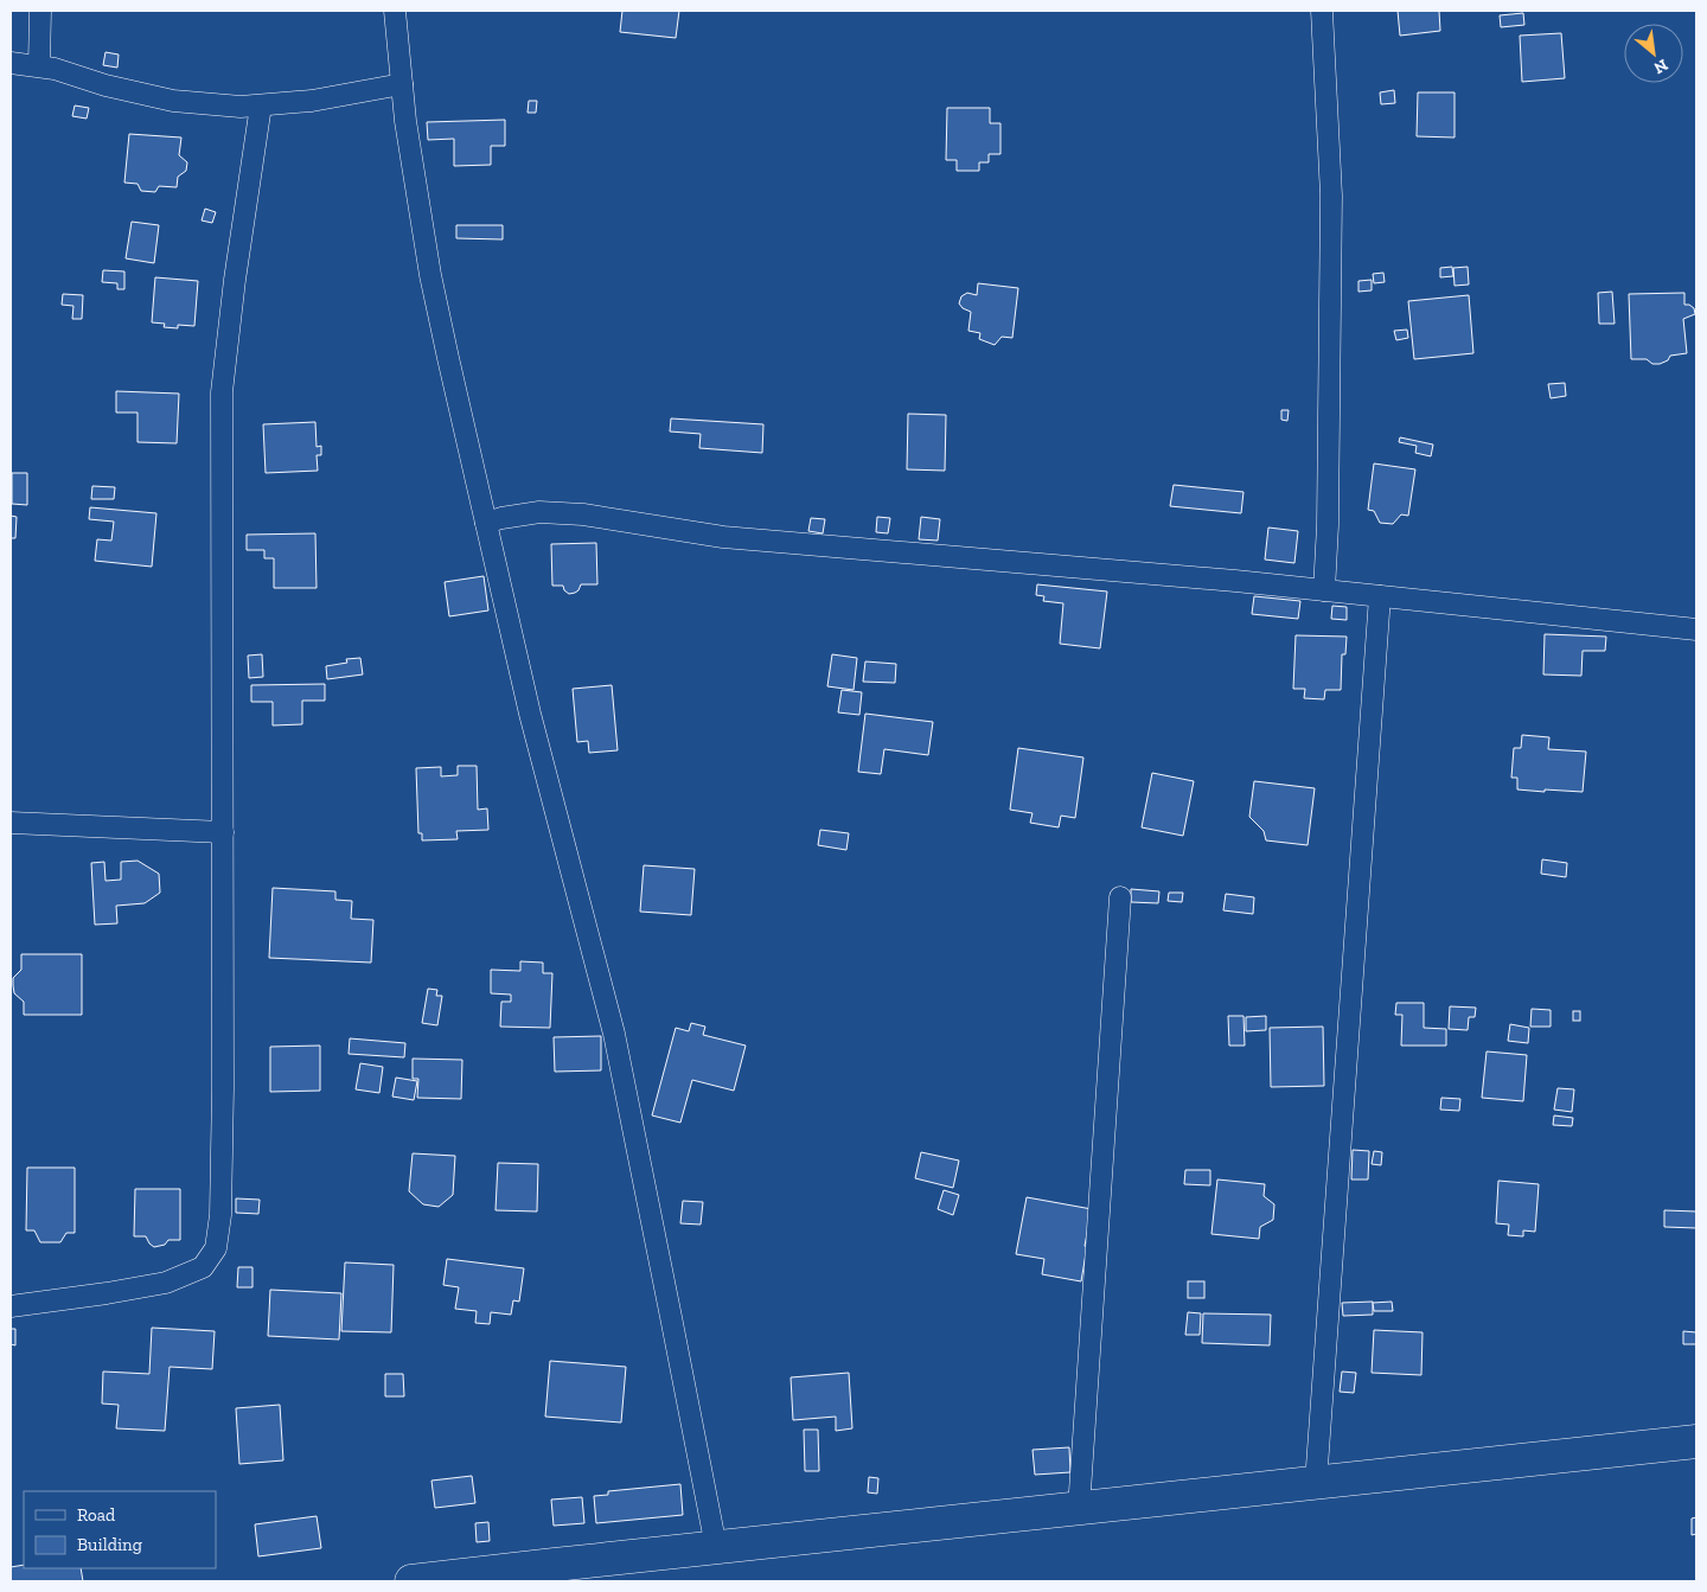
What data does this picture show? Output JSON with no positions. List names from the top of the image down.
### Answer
{
  "legend": ["Road", "Building"],
  "north": "bottom right"
}
